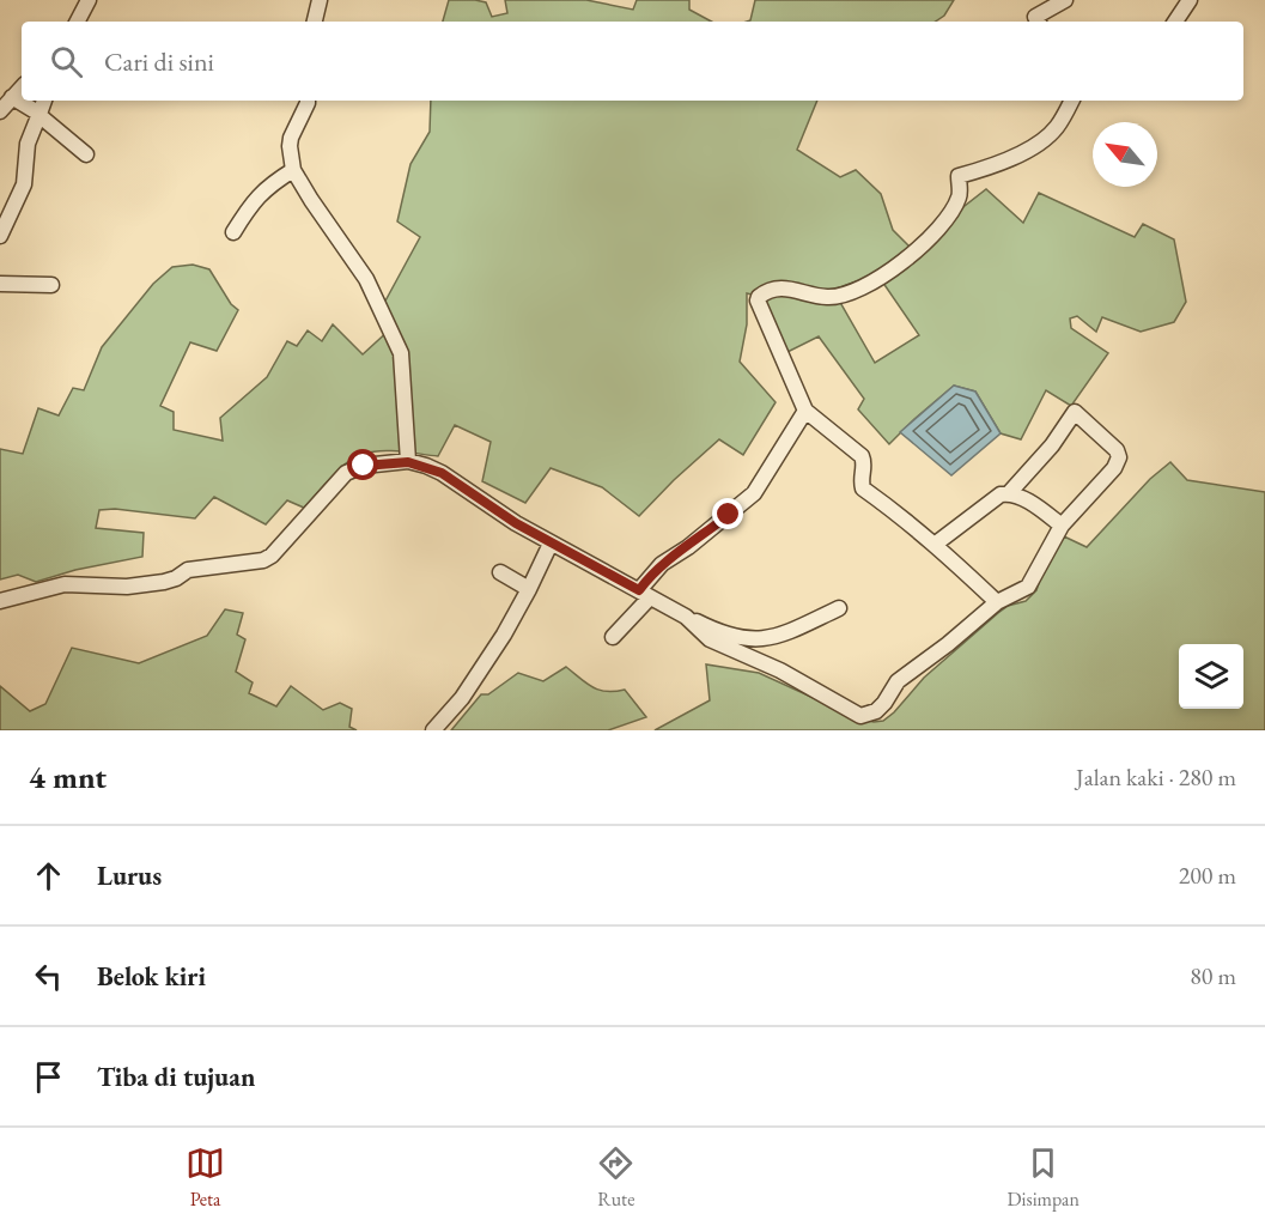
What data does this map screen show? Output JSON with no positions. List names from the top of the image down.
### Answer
{
  "north": "top left",
  "page": {
    "search": "Cari di sini",
    "heading": ["4 mnt", "Jalan kaki · 280 m"],
    "list": [
      ["Lurus", "200 m"],
      ["Belok kiri", "80 m"],
      "Tiba di tujuan"
    ],
    "nav": ["Peta", "Rute", "Disimpan"]
  }
}
